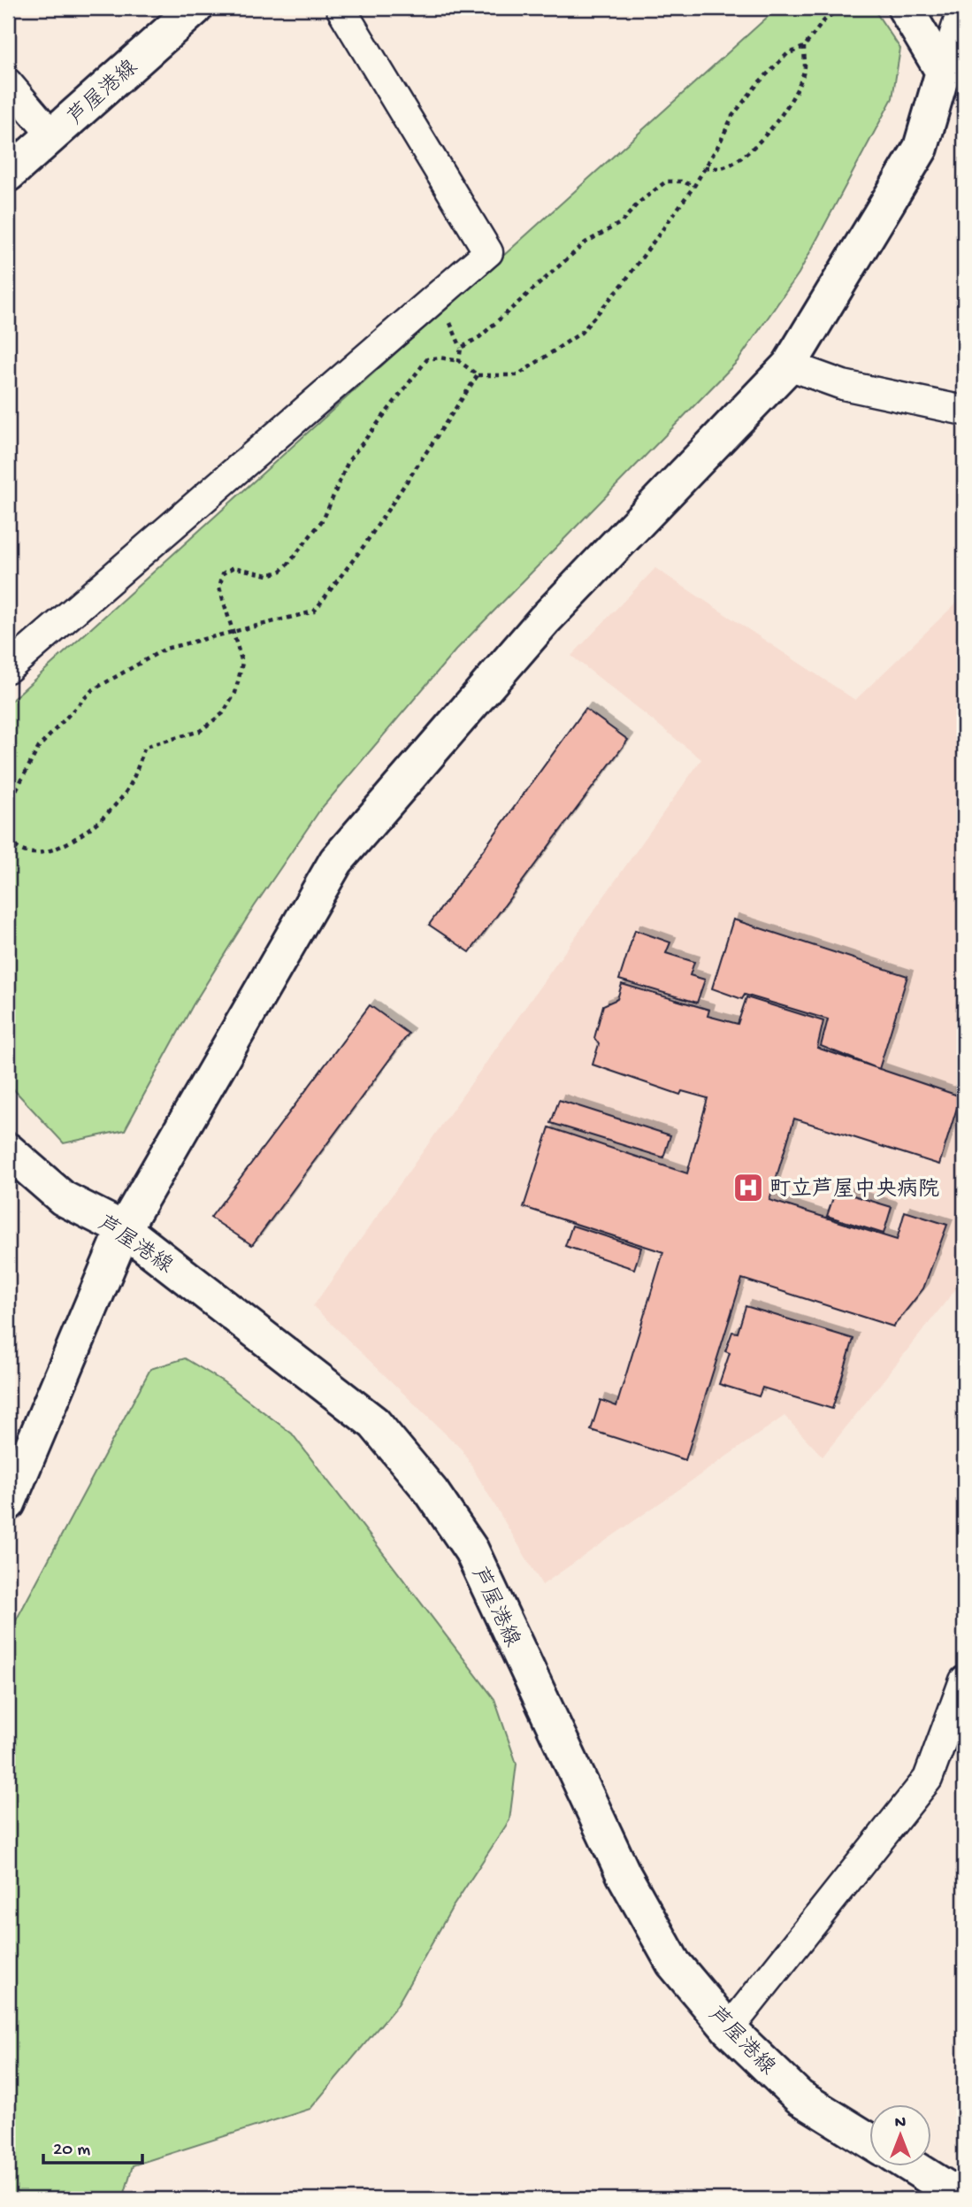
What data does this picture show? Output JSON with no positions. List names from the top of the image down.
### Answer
{
  "streets": {
    "street": ["芦屋港線"]
  },
  "places": {
    "hospital": ["町立芦屋中央病院"]
  },
  "scale_bar": "20 m",
  "north": "top"
}
